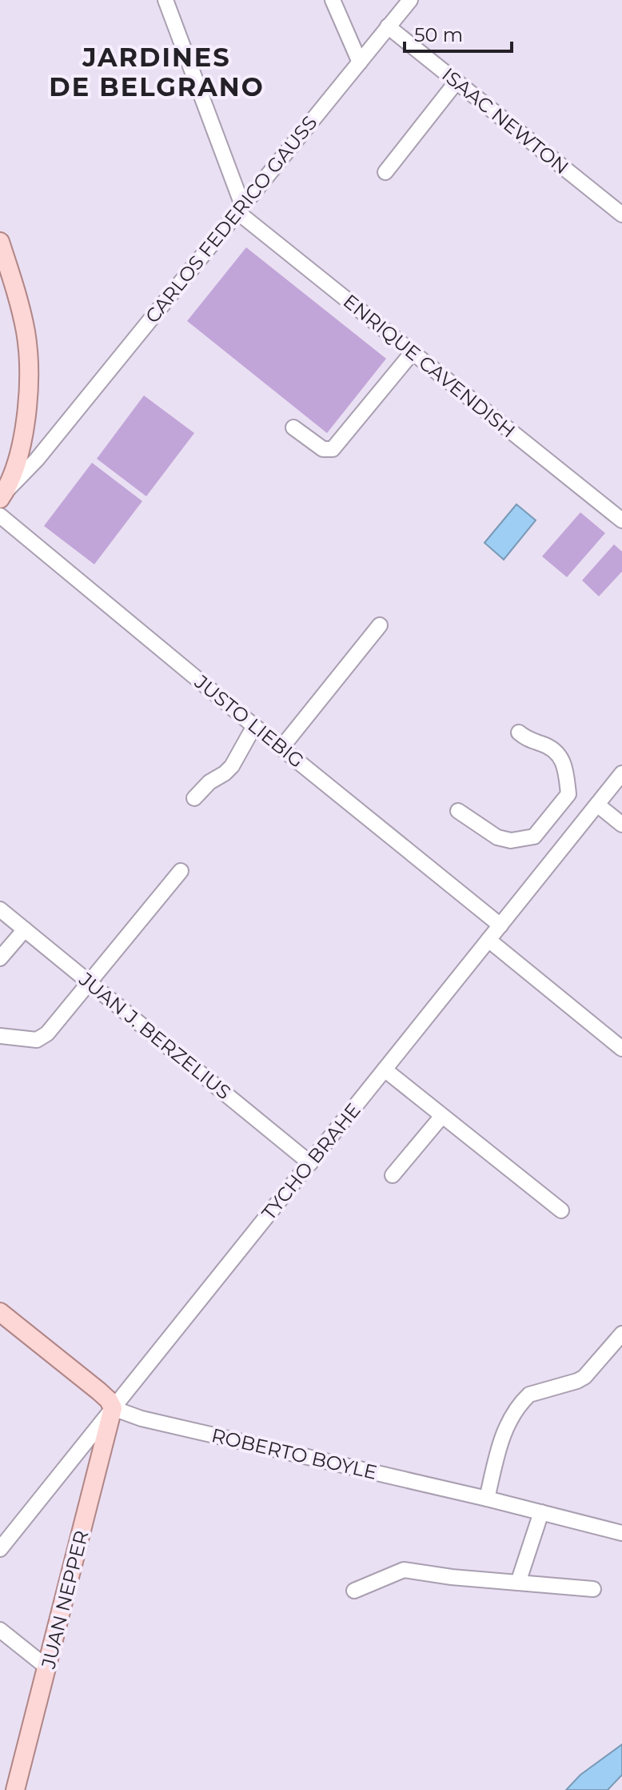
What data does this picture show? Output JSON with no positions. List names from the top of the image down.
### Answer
{
  "streets": {
    "main road": ["ROBERTO BOYLE", "JUAN NEPPER"],
    "street": [
      "ISAAC NEWTON",
      "CARLOS FEDERICO GAUSS",
      "ENRIQUE CAVENDISH",
      "JUSTO LIEBIG",
      "JUAN J. BERZELIUS",
      "TYCHO BRAHE"
    ]
  },
  "crossings": [
    ["ISAAC NEWTON", "CARLOS FEDERICO GAUSS"],
    ["CARLOS FEDERICO GAUSS", "ENRIQUE CAVENDISH"],
    ["JUSTO LIEBIG", "TYCHO BRAHE"],
    ["JUAN J. BERZELIUS", "TYCHO BRAHE"],
    ["TYCHO BRAHE", "ROBERTO BOYLE"],
    ["TYCHO BRAHE", "JUAN NEPPER"],
    ["ROBERTO BOYLE", "JUAN NEPPER"]
  ],
  "districts": ["JARDINES DE BELGRANO"],
  "scale_bar": "50 m"
}
